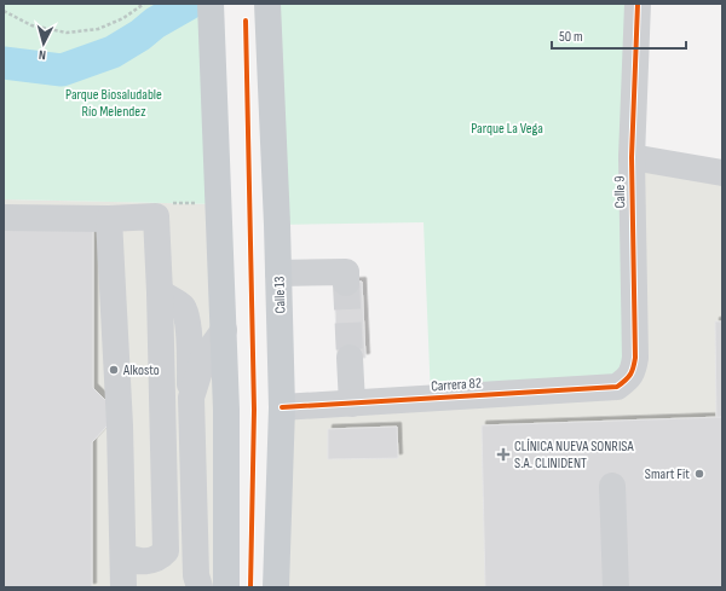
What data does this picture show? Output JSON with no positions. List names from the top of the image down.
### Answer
{
  "streets": {
    "main road": ["Calle 13"],
    "street": ["Calle 9", "Carrera 82"]
  },
  "crossings": [
    ["Calle 9", "Carrera 82"],
    ["Calle 13", "Carrera 82"]
  ],
  "parks": ["Parque Biosaludable Río Melendez", "Parque La Vega"],
  "places": {
    "other": ["Alkosto", "Smart Fit"],
    "health": ["CLÍNICA NUEVA SONRISA S.A. CLINIDENT"]
  },
  "scale_bar": "50 m",
  "north": "bottom"
}
